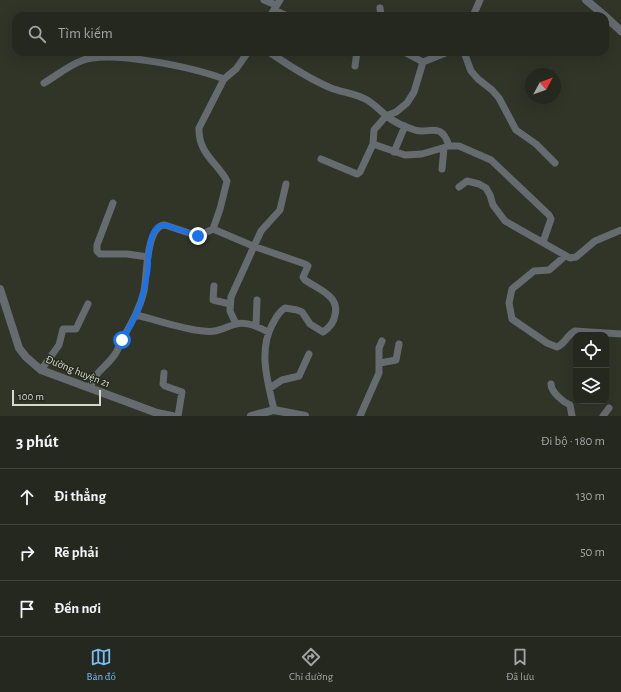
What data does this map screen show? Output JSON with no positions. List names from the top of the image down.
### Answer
{
  "streets": {
    "street": ["Đường huyện 21"]
  },
  "scale_bar": "100 m",
  "north": "top right",
  "page": {
    "search": "Tìm kiếm",
    "scale": "100 m",
    "heading": ["3 phút", "Đi bộ · 180 m"],
    "list": [
      ["Đi thẳng", "130 m"],
      ["Rẽ phải", "50 m"],
      "Đến nơi"
    ],
    "nav": ["Bản đồ", "Chỉ đường", "Đã lưu"]
  }
}
